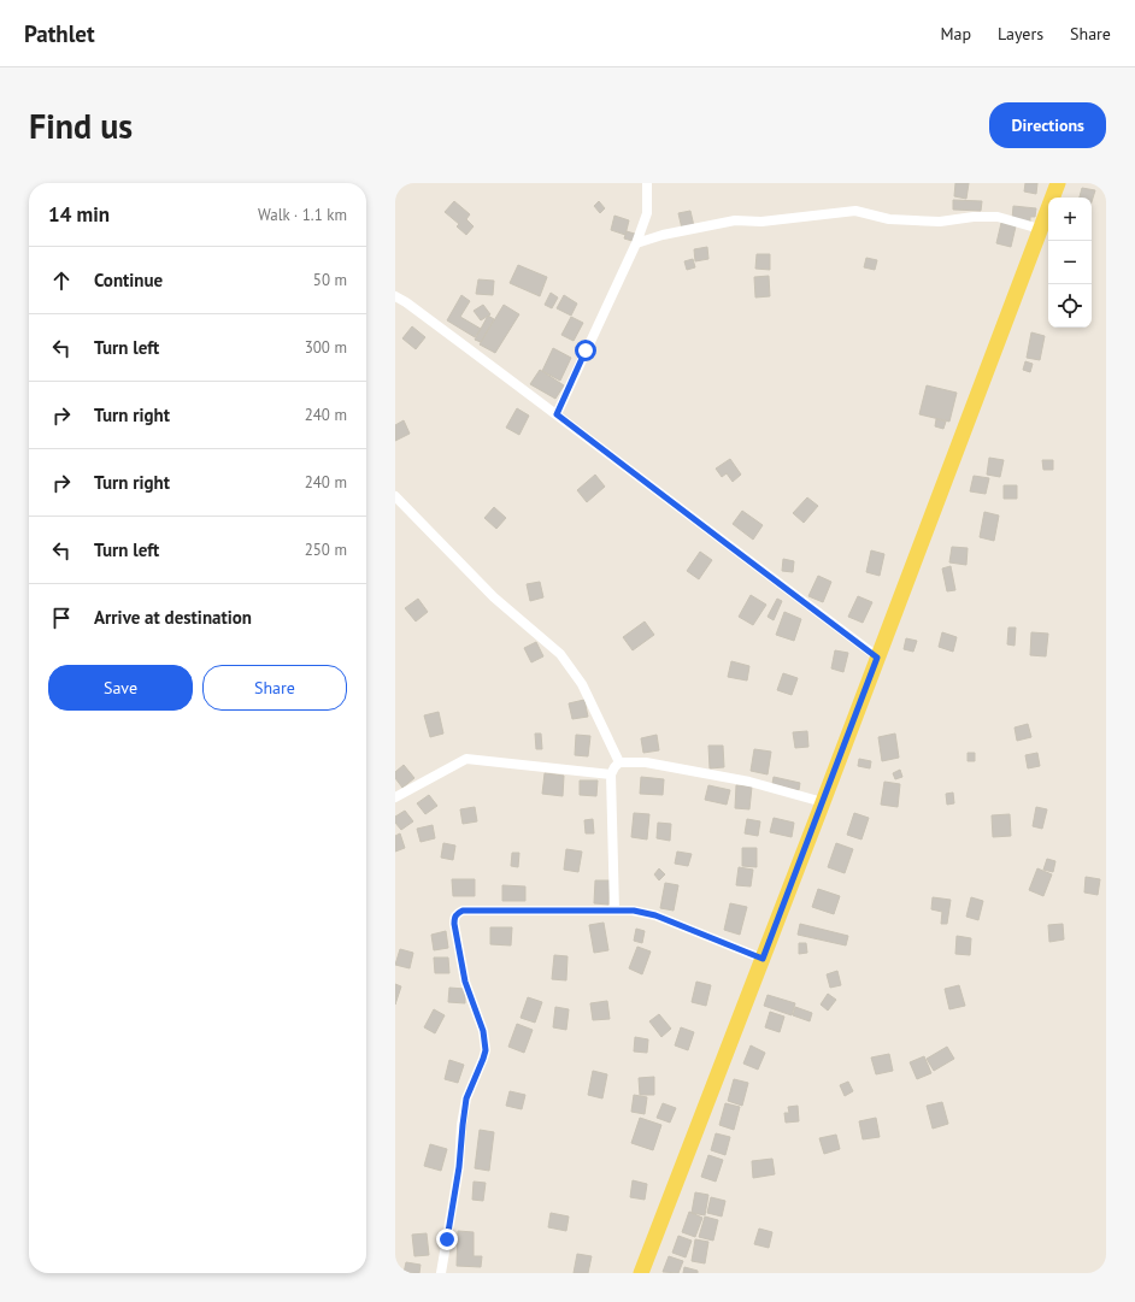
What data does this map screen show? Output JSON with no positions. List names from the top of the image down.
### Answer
{
  "page": {
    "header": "Pathlet",
    "nav": ["Map", "Layers", "Share"],
    "buttons": [
      "Directions",
      ["Save", "Share"]
    ],
    "title": "Find us",
    "heading": ["14 min", "Walk · 1.1 km"],
    "map_buttons": ["+", "−"],
    "list": [
      ["Continue", "50 m"],
      ["Turn left", "300 m"],
      ["Turn right", "240 m"],
      ["Turn right", "240 m"],
      ["Turn left", "250 m"],
      "Arrive at destination"
    ]
  }
}
